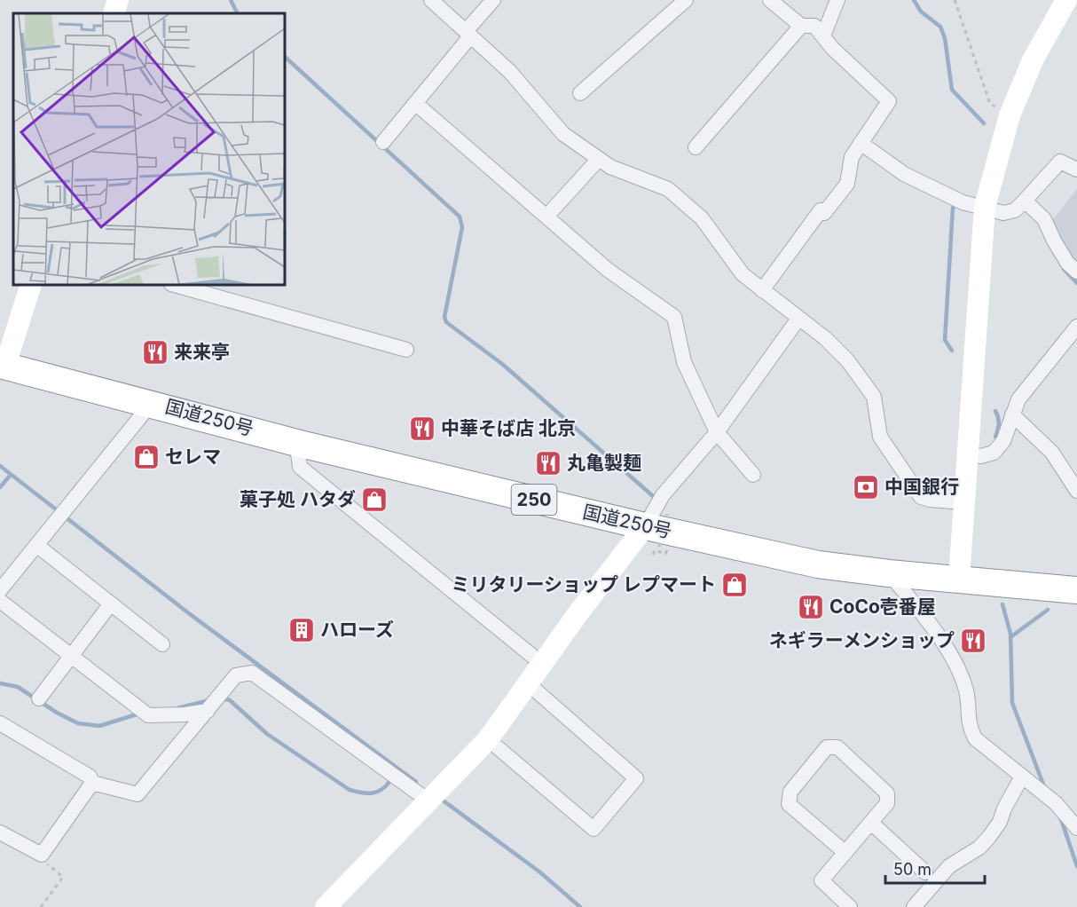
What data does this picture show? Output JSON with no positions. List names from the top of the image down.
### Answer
{
  "streets": {
    "highway": ["国道250号", "250"]
  },
  "places": {
    "restaurant": [
      "来来亭",
      "中華そば店 北京",
      "丸亀製麺",
      "CoCo壱番屋",
      "ネギラーメンショップ"
    ],
    "shop": ["セレマ", "菓子処 ハタダ", "ミリタリーショップ レプマート"],
    "bank": ["中国銀行"],
    "building": ["ハローズ"]
  },
  "scale_bar": "50 m"
}
